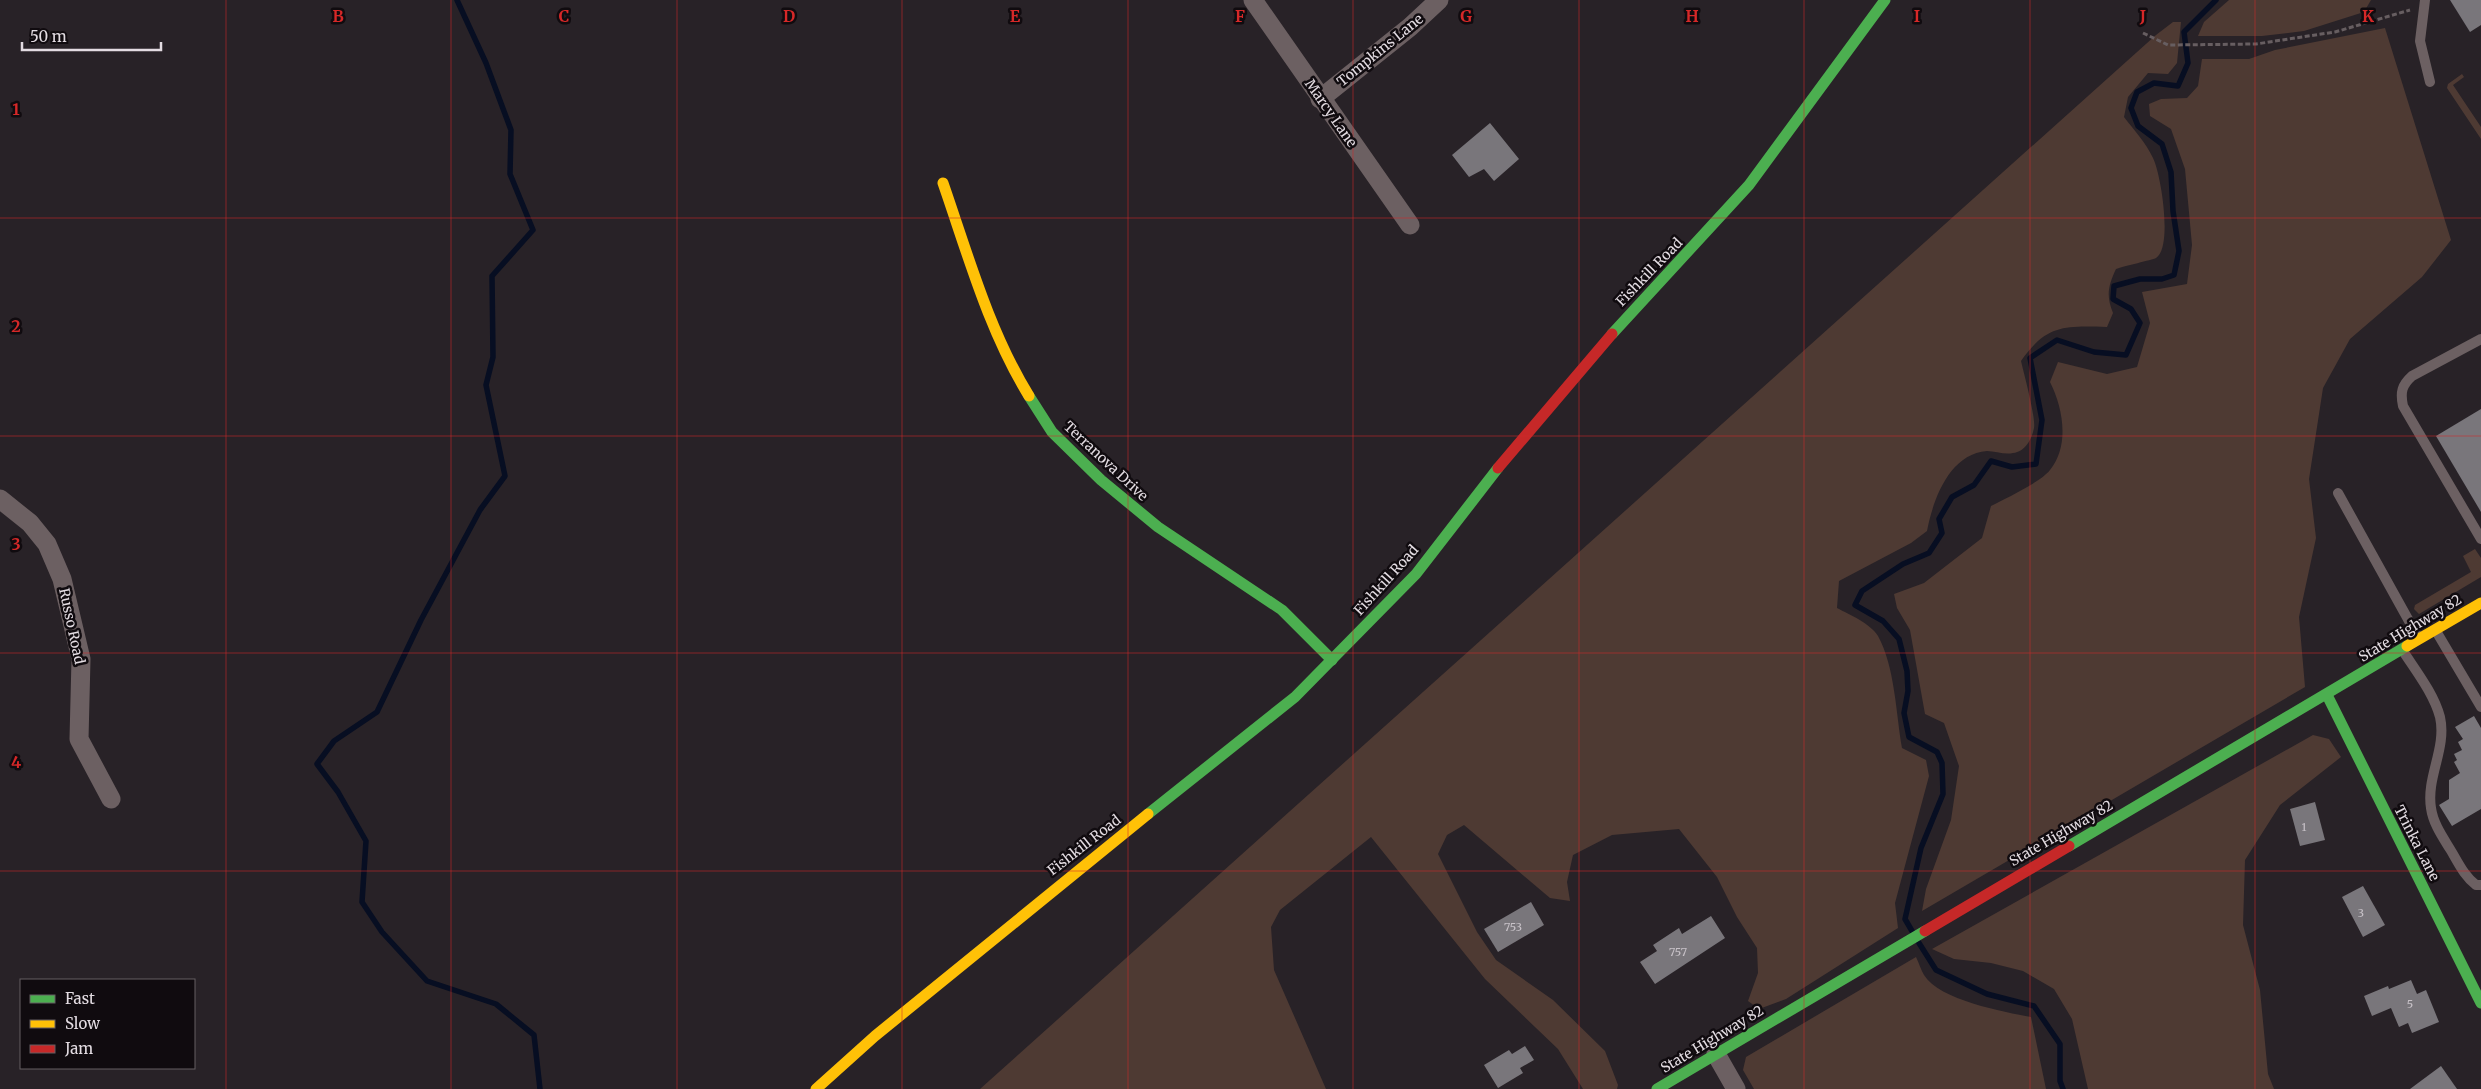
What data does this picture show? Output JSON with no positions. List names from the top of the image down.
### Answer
{
  "streets": {
    "street": [
      "Tompkins Lane",
      "Marcy Lane",
      "Fishkill Road",
      "Terranova Drive",
      "Russo Road",
      "State Highway 82",
      "Trinka Lane"
    ]
  },
  "crossings": [
    ["Tompkins Lane", "Marcy Lane"],
    ["Fishkill Road", "Terranova Drive"],
    ["State Highway 82", "Trinka Lane"]
  ],
  "house_numbers": [
    "1",
    "3",
    "753",
    "757",
    "5"
  ],
  "legend": ["Fast", "Slow", "Jam"],
  "scale_bar": "50 m",
  "grid": {
    "columns": [
      "B",
      "C",
      "D",
      "E",
      "F",
      "G",
      "H",
      "I",
      "J",
      "K"
    ],
    "rows": [
      "1",
      "2",
      "3",
      "4"
    ]
  }
}
